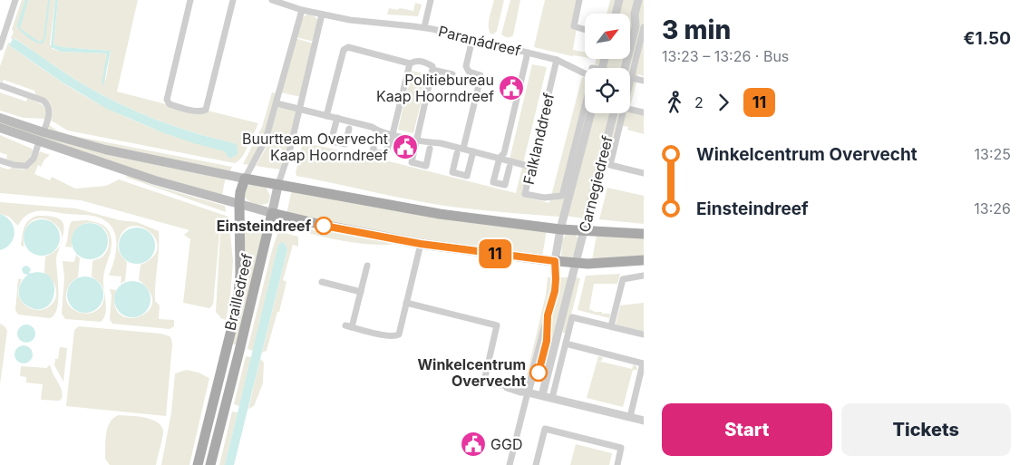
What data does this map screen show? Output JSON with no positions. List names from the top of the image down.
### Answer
{
  "streets": {
    "main road": ["Brailledreef"],
    "street": ["Paranádreef", "Falklanddreef", "Carnegiedreef"]
  },
  "crossings": [
    ["Paranádreef", "Falklanddreef"]
  ],
  "places": {
    "public building": ["Politiebureau Kaap Hoorndreef", "Buurtteam Overvecht Kaap Hoorndreef", "GGD"],
    "other": ["Einsteindreef", "Winkelcentrum Overvecht"]
  },
  "lines": ["bus line 11"],
  "north": "top right",
  "page": {
    "on_map": "11",
    "heading": ["3 min", "13:23 – 13:26 · Bus", "€1.50"],
    "legs": ["2", "11"],
    "list": [
      {
        "name": "Winkelcentrum Overvecht",
        "value": "13:25"
      },
      {
        "name": "Einsteindreef",
        "value": "13:26"
      }
    ],
    "buttons": ["Start", "Tickets"]
  }
}
